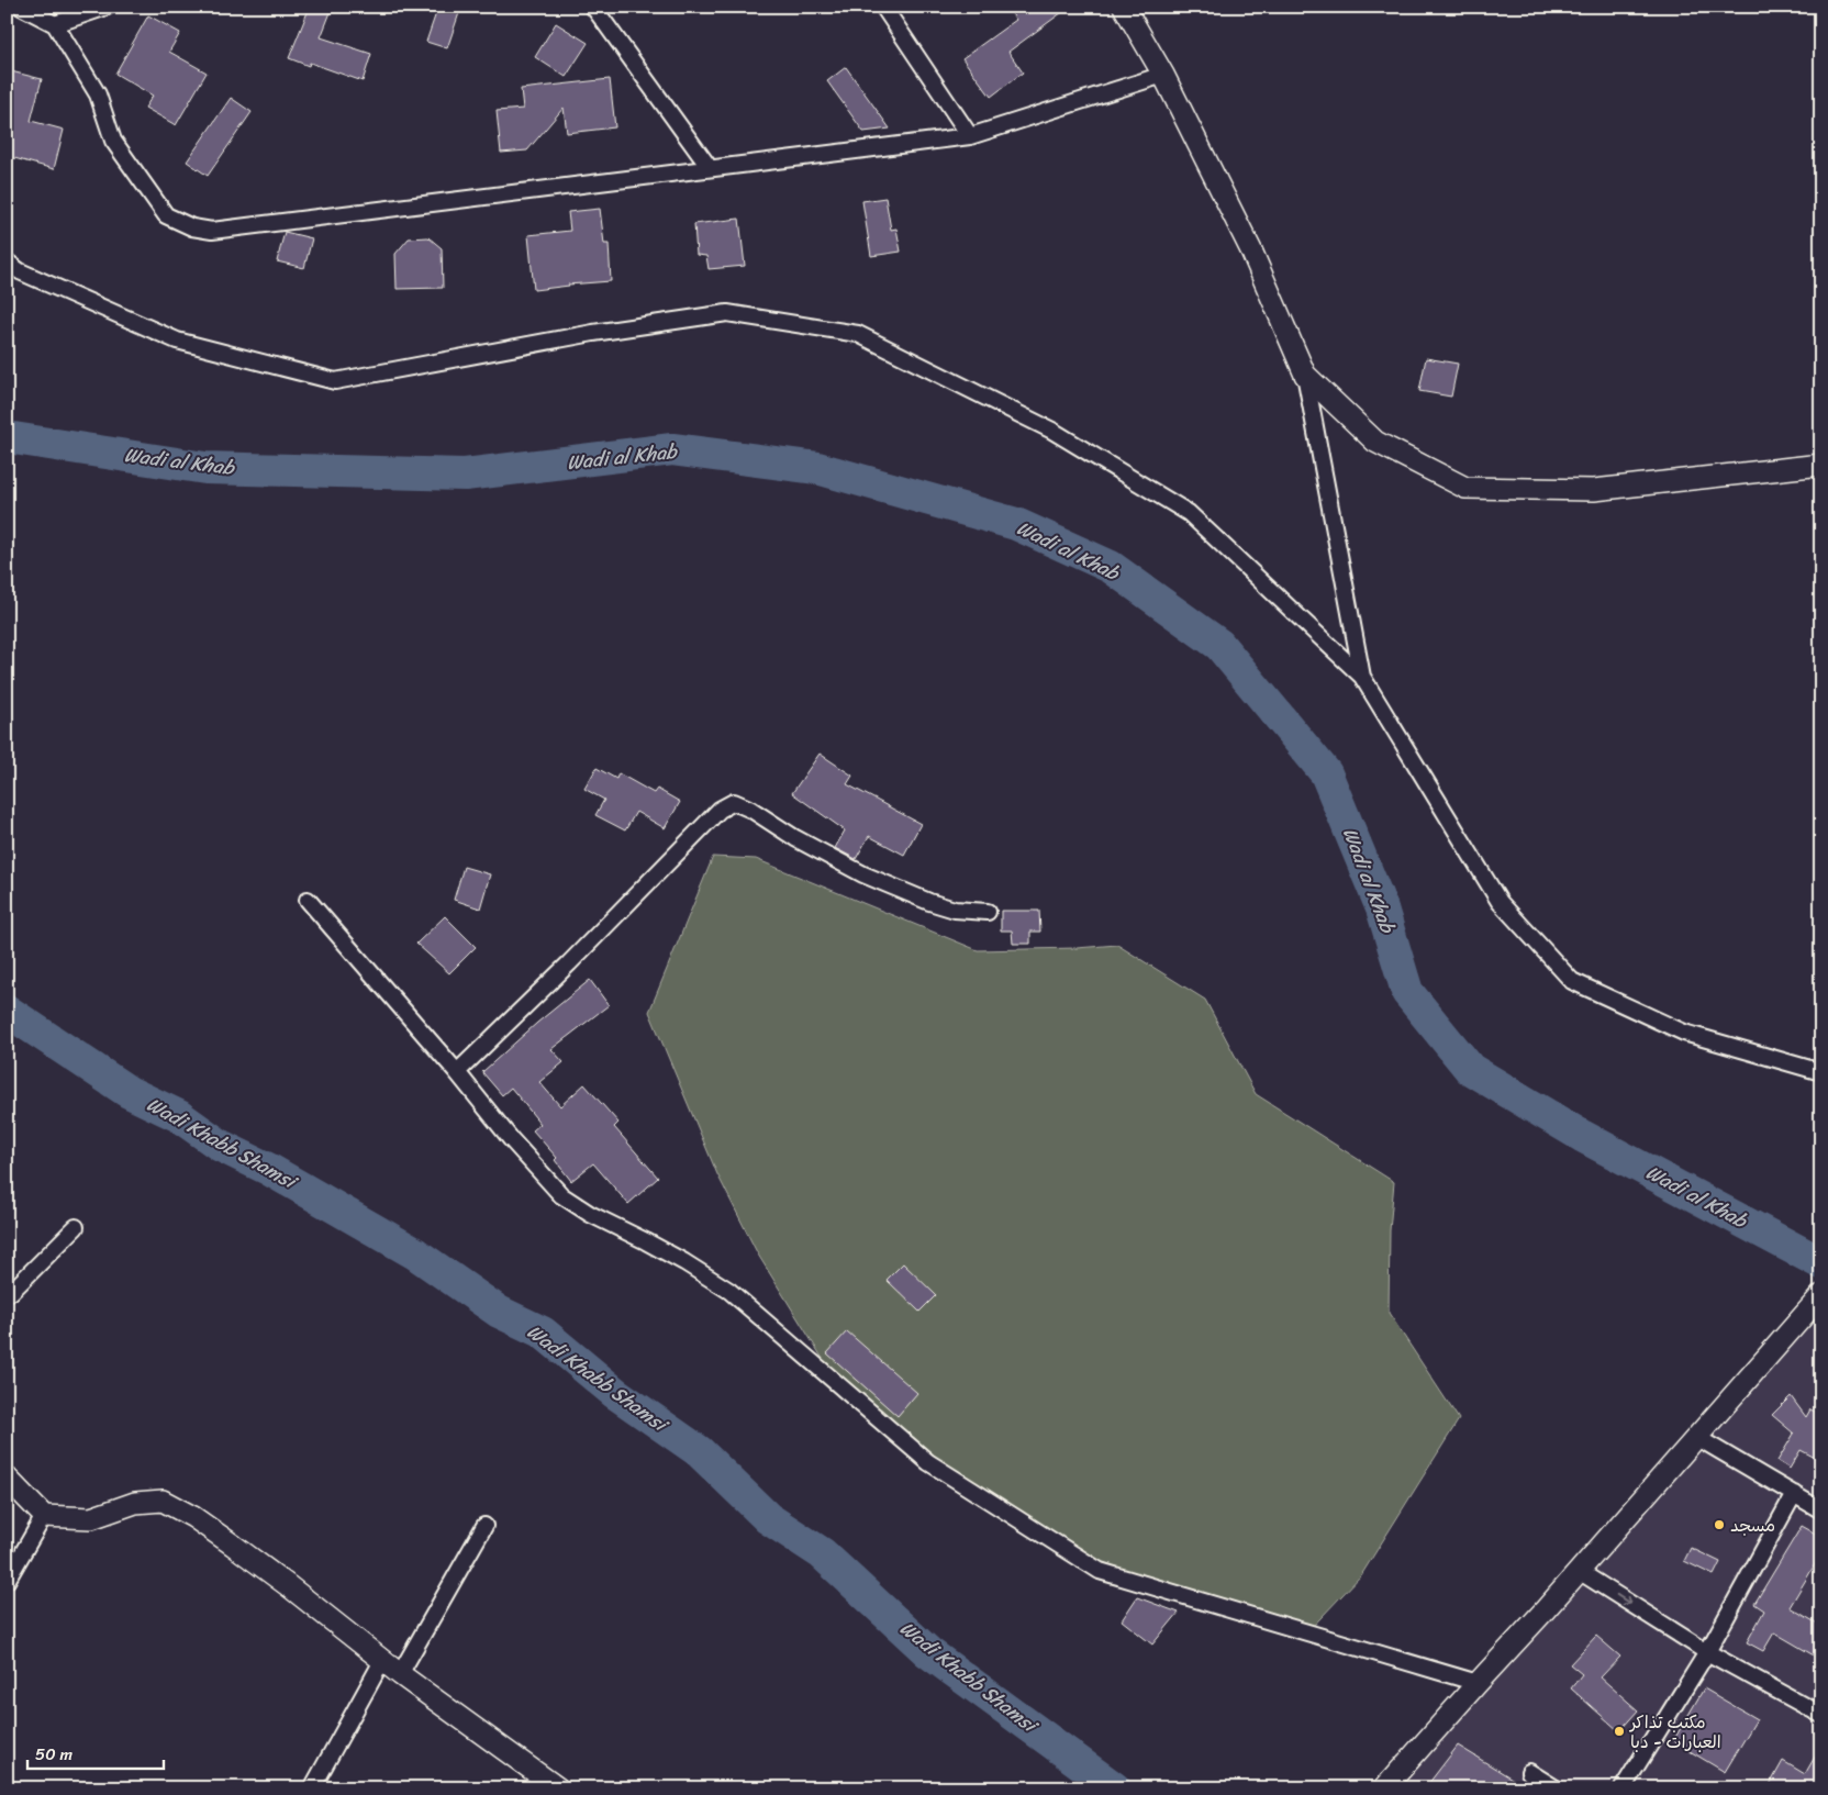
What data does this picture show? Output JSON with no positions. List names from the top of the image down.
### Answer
{
  "water": ["Wadi al Khab", "Wadi Khabb Shamsi"],
  "places": ["مسجد", "مكتب تذاكر العبارات - دبا"],
  "scale_bar": "50 m"
}
